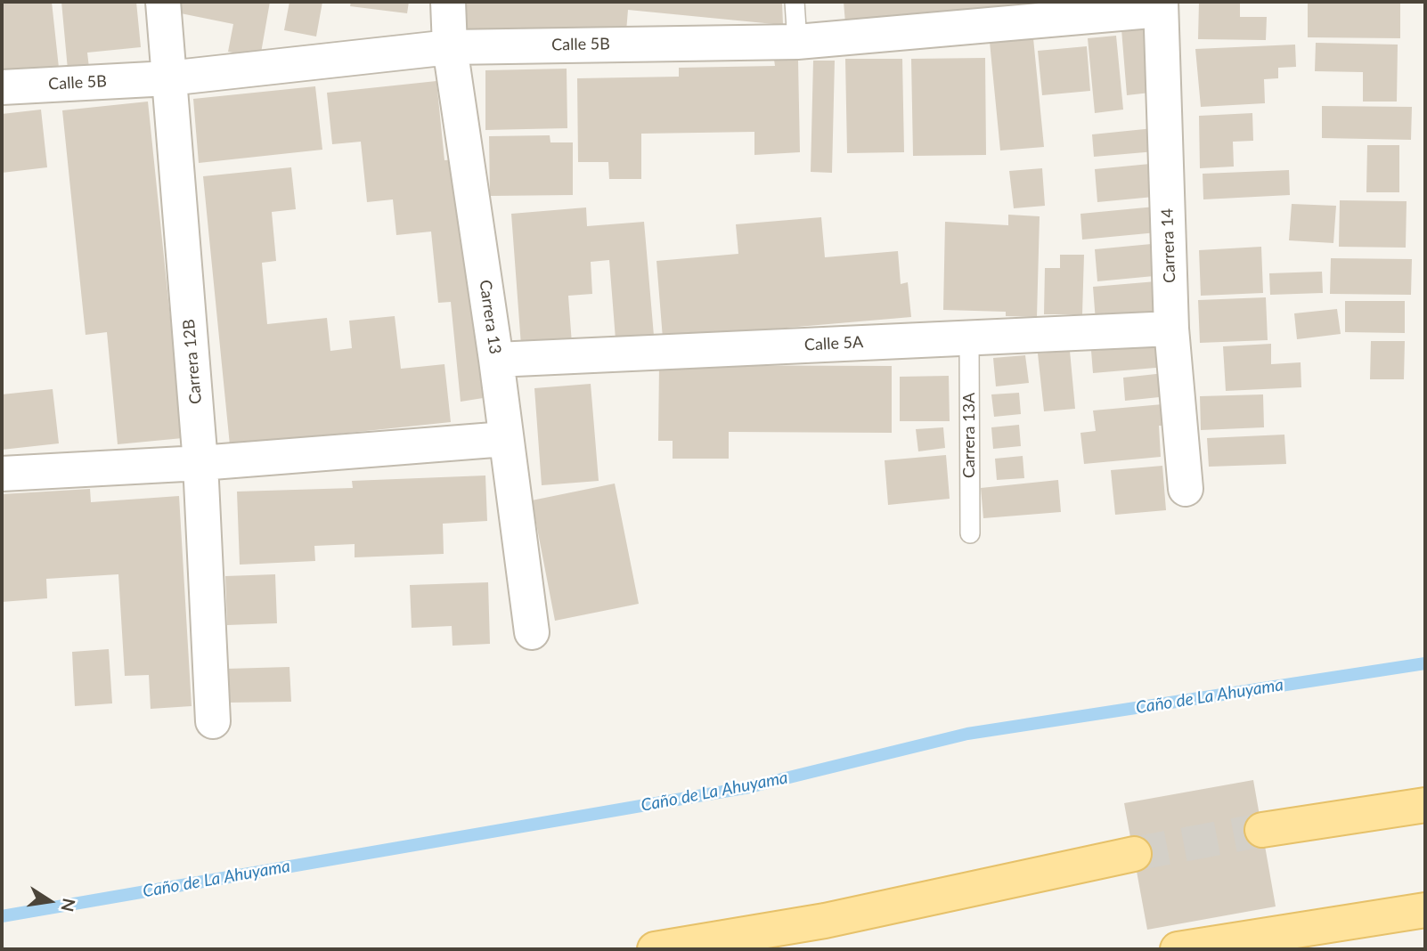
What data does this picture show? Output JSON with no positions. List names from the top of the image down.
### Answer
{
  "streets": {
    "street": [
      "Calle 5B",
      "Carrera 14",
      "Carrera 13",
      "Calle 5A",
      "Carrera 12B"
    ],
    "lane": ["Carrera 13A"]
  },
  "crossings": [
    ["Calle 5B", "Carrera 14"],
    ["Calle 5B", "Carrera 13"],
    ["Calle 5B", "Carrera 12B"],
    ["Carrera 14", "Calle 5A"],
    ["Carrera 13", "Calle 5A"],
    ["Calle 5A", "Carrera 13A"]
  ],
  "water": ["Caño de La Ahuyama"],
  "north": "right"
}
